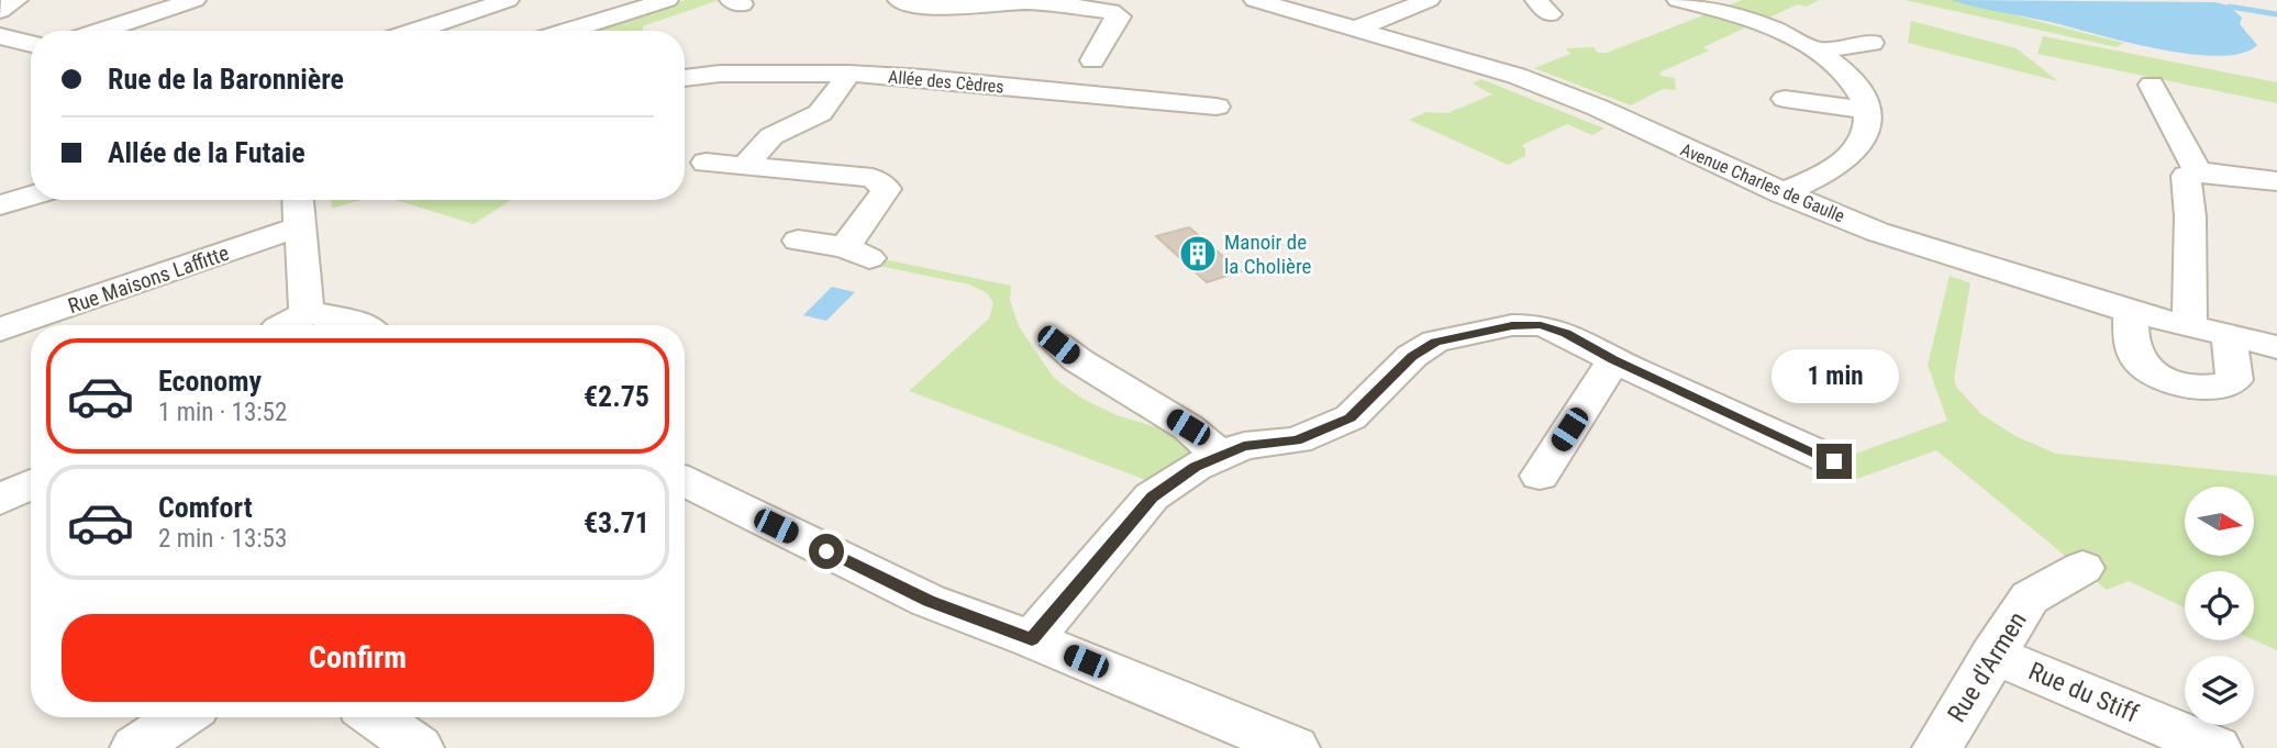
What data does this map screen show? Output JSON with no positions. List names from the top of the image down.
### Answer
{
  "streets": {
    "street": [
      "Allée des Cèdres",
      "Avenue Charles de Gaulle",
      "Rue Maisons Laffitte",
      "Rue d'Armen",
      "Rue du Stiff"
    ]
  },
  "crossings": [
    ["Rue d'Armen", "Rue du Stiff"]
  ],
  "places": {
    "building": ["Manoir de la Cholière"]
  },
  "north": "right",
  "page": {
    "banner": ["Rue de la Baronnière", "Allée de la Futaie"],
    "list": [
      {
        "name": "Economy",
        "note": "1 min · 13:52",
        "value": "€2.75"
      },
      {
        "name": "Comfort",
        "note": "2 min · 13:53",
        "value": "€3.71"
      }
    ],
    "bubble": "1 min",
    "buttons": "Confirm"
  }
}
